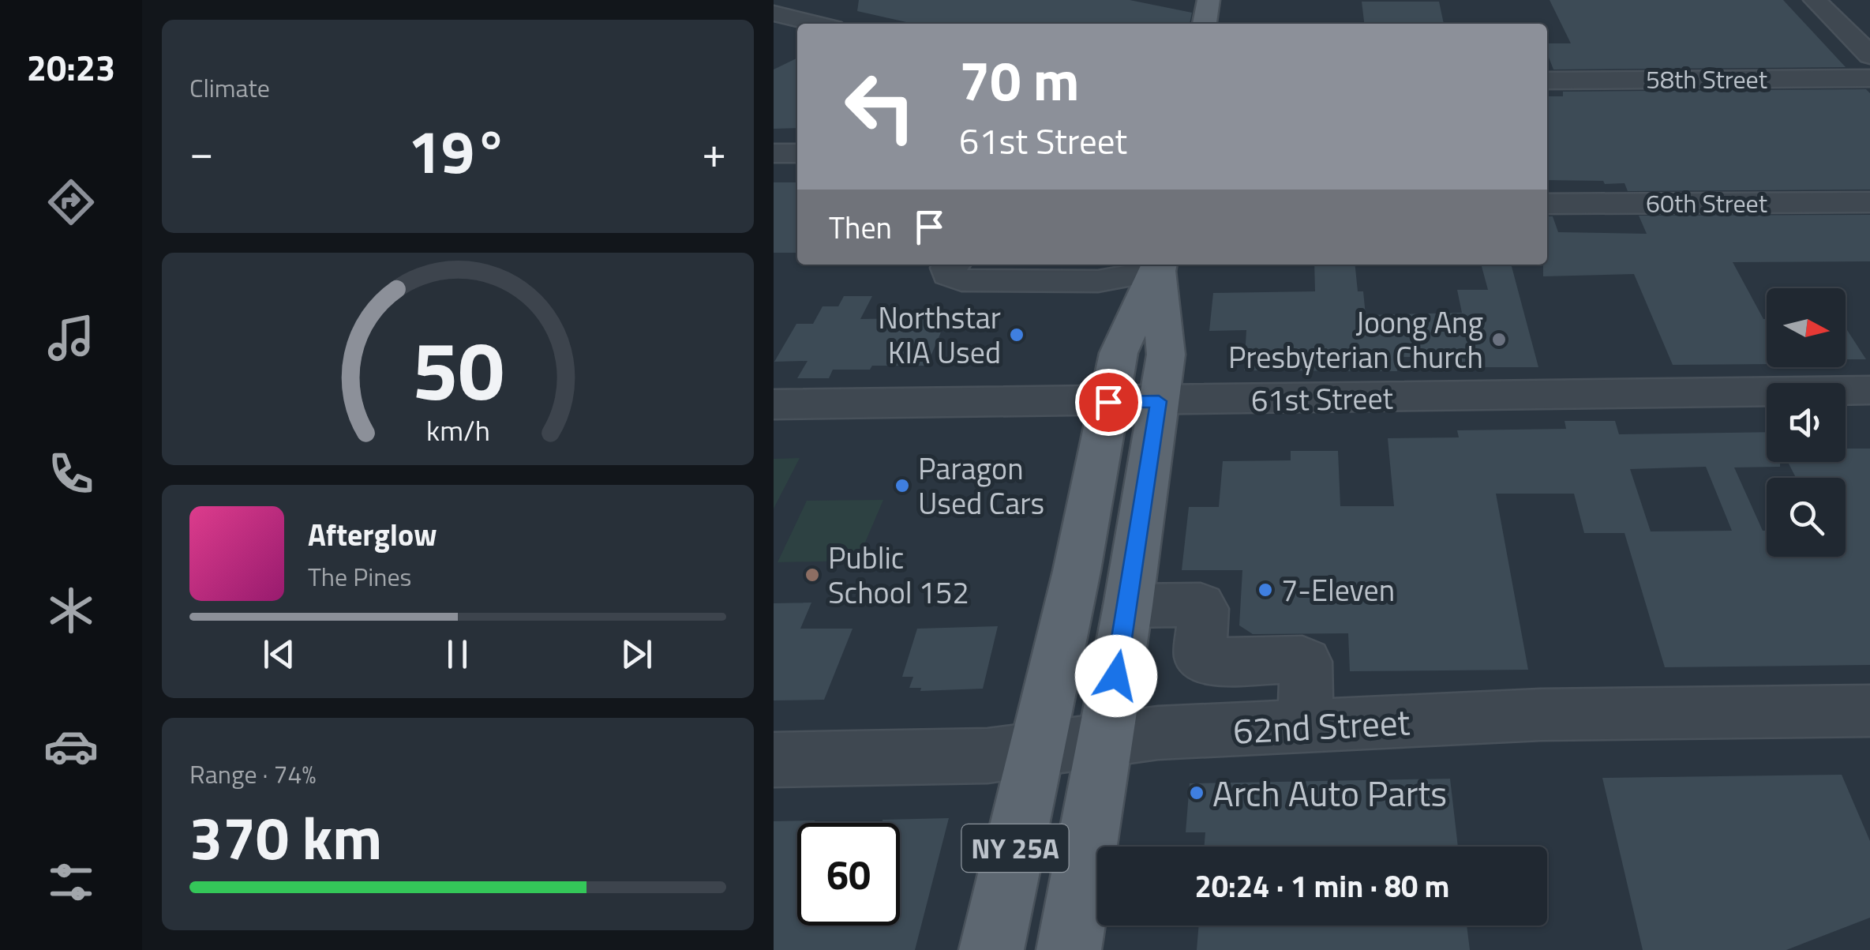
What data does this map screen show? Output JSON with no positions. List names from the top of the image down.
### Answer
{
  "streets": {
    "main road": ["NY 25A"],
    "street": [
      "58th Street",
      "60th Street",
      "61st Street",
      "62nd Street"
    ]
  },
  "crossings": [
    ["61st Street", "NY 25A"],
    ["62nd Street", "NY 25A"]
  ],
  "places": [
    "Northstar KIA Used",
    "Joong Ang Presbyterian Church",
    "Paragon Used Cars",
    "Public School 152",
    "7-Eleven",
    "Arch Auto Parts"
  ],
  "north": "right",
  "page": {
    "tabs": "20:23",
    "tile": [
      "Climate",
      ["Range · 74%", "370 km"]
    ],
    "turn": ["70 m", "61st Street"],
    "heat": ["−", "19°", "+"],
    "then": "Then",
    "song": ["Afterglow", "The Pines"],
    "limit": "60",
    "trip": "20:24 · 1 min · 80 m",
    "gauge": ["50", "km/h"]
  }
}
